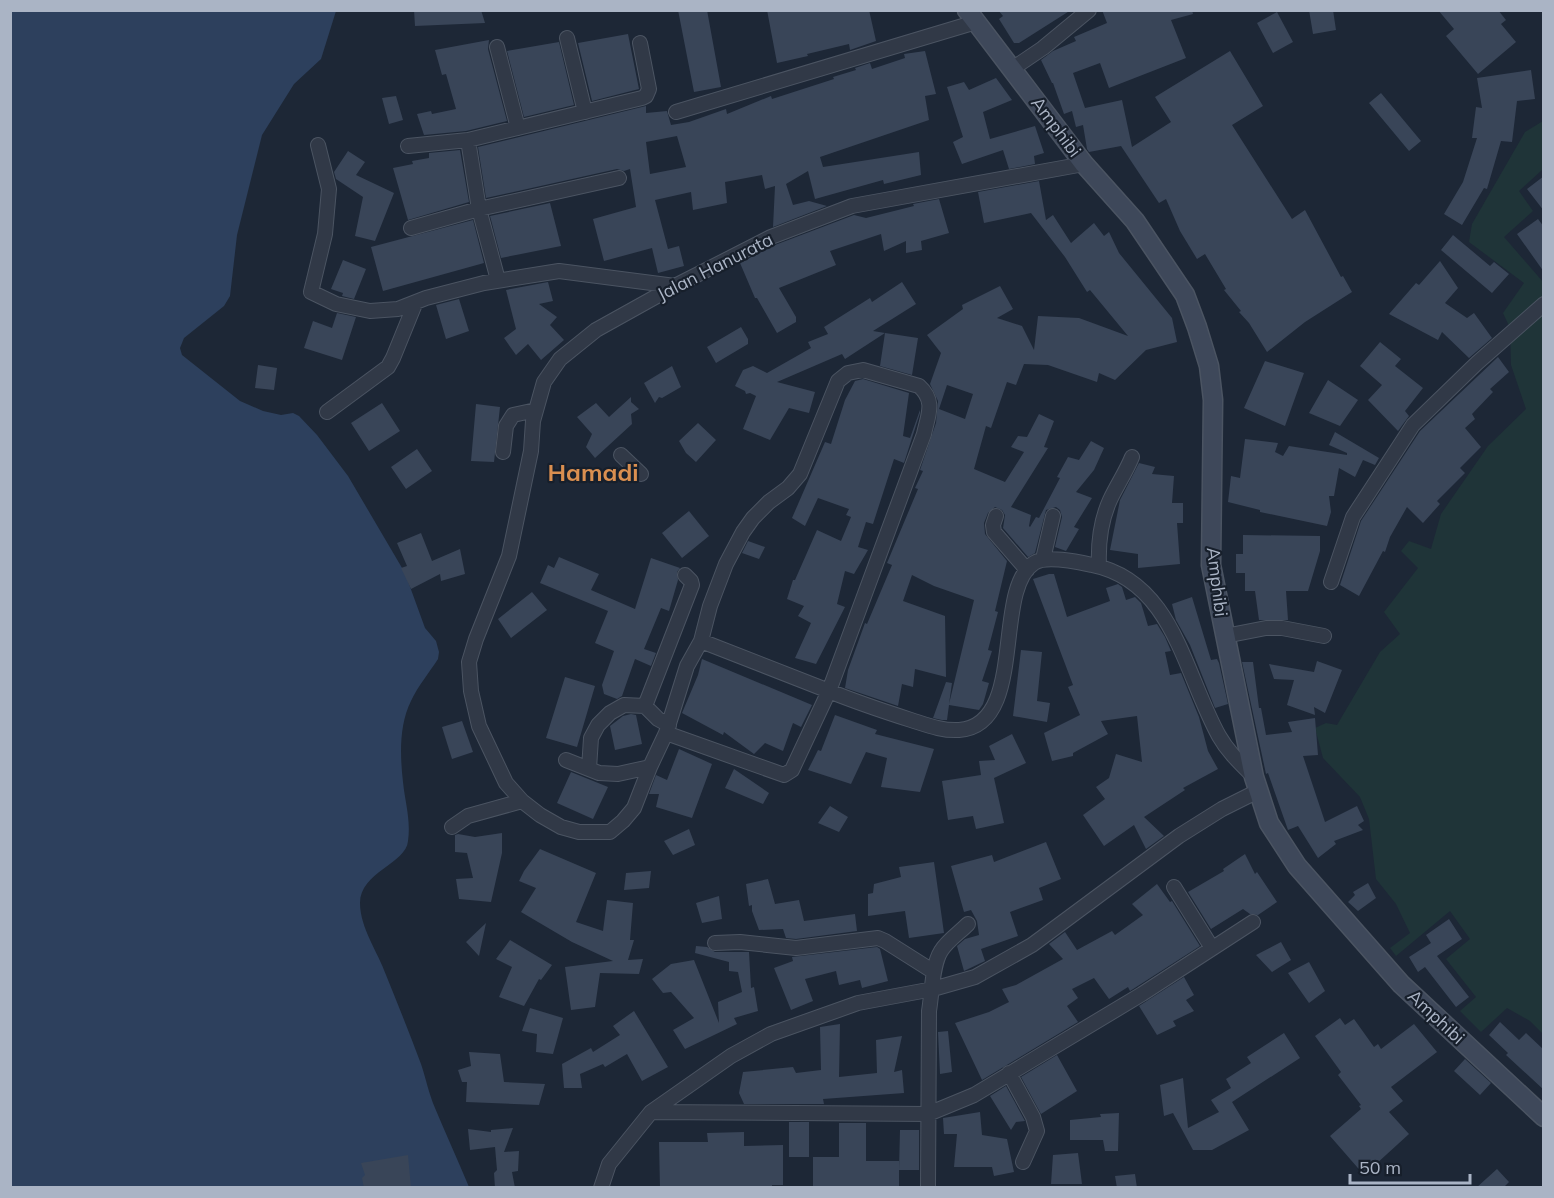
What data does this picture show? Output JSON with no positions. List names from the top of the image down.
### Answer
{
  "streets": {
    "main road": ["Amphibi"],
    "street": ["Jalan Hanurata"]
  },
  "crossings": [
    ["Amphibi", "Jalan Hanurata"]
  ],
  "districts": ["Hamadi"],
  "scale_bar": "50 m"
}
